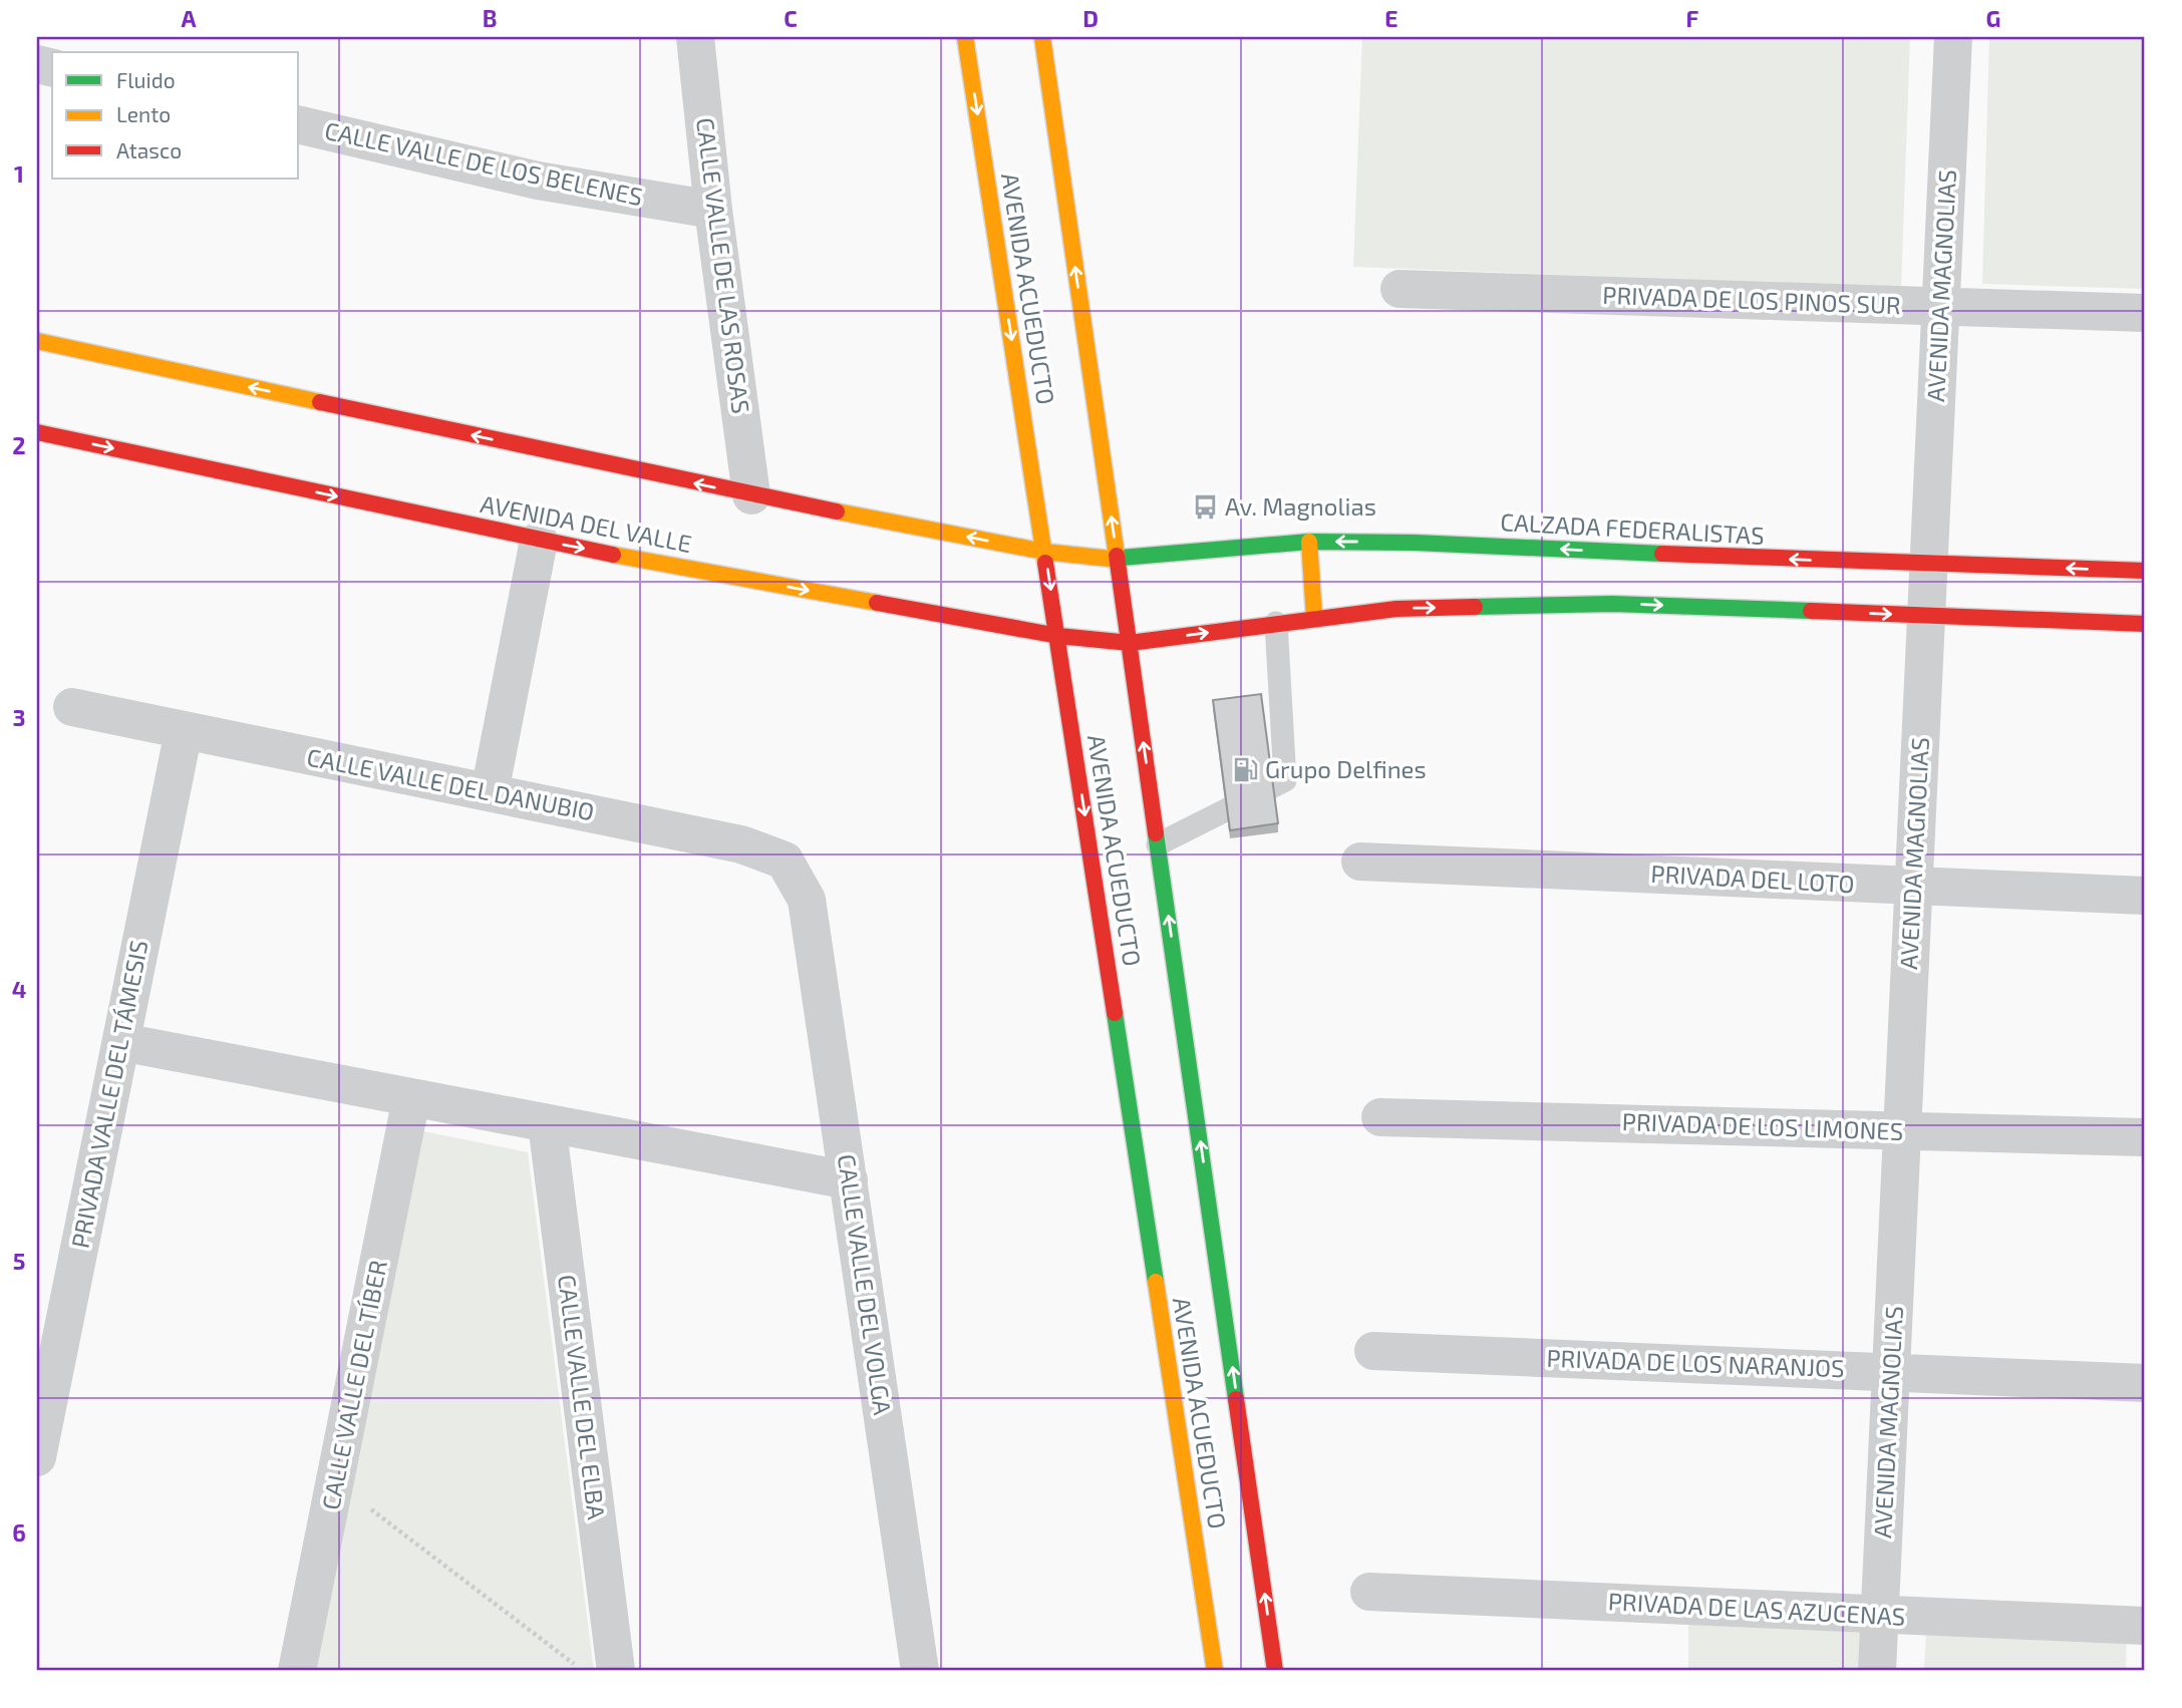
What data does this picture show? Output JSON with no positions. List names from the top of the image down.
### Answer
{
  "streets": {
    "street": [
      "CALLE VALLE DE LOS BELENES",
      "CALLE VALLE DE LAS ROSAS",
      "AVENIDA MAGNOLIAS",
      "AVENIDA ACUEDUCTO",
      "PRIVADA DE LOS PINOS SUR",
      "AVENIDA DEL VALLE",
      "CALZADA FEDERALISTAS",
      "CALLE VALLE DEL DANUBIO",
      "PRIVADA DEL LOTO",
      "PRIVADA VALLE DEL TÁMESIS",
      "PRIVADA DE LOS LIMONES",
      "CALLE VALLE DEL VOLGA",
      "PRIVADA DE LOS NARANJOS",
      "CALLE VALLE DEL TÍBER",
      "CALLE VALLE DEL ELBA",
      "PRIVADA DE LAS AZUCENAS"
    ]
  },
  "crossings": [
    ["CALLE VALLE DE LOS BELENES", "CALLE VALLE DE LAS ROSAS"],
    ["AVENIDA MAGNOLIAS", "PRIVADA DE LOS PINOS SUR"],
    ["AVENIDA MAGNOLIAS", "CALZADA FEDERALISTAS"],
    ["AVENIDA MAGNOLIAS", "PRIVADA DEL LOTO"],
    ["AVENIDA MAGNOLIAS", "PRIVADA DE LOS LIMONES"],
    ["AVENIDA MAGNOLIAS", "PRIVADA DE LOS NARANJOS"],
    ["AVENIDA MAGNOLIAS", "PRIVADA DE LAS AZUCENAS"],
    ["AVENIDA ACUEDUCTO", "AVENIDA DEL VALLE"],
    ["AVENIDA ACUEDUCTO", "CALZADA FEDERALISTAS"],
    ["CALLE VALLE DEL DANUBIO", "PRIVADA VALLE DEL TÁMESIS"],
    ["CALLE VALLE DEL DANUBIO", "CALLE VALLE DEL VOLGA"]
  ],
  "places": {
    "bus stop": ["Av. Magnolias"],
    "fuel station": ["Grupo Delfines"]
  },
  "legend": ["Fluido", "Lento", "Atasco"],
  "grid": {
    "columns": [
      "A",
      "B",
      "C",
      "D",
      "E",
      "F",
      "G"
    ],
    "rows": [
      "1",
      "2",
      "3",
      "4",
      "5",
      "6"
    ]
  }
}
